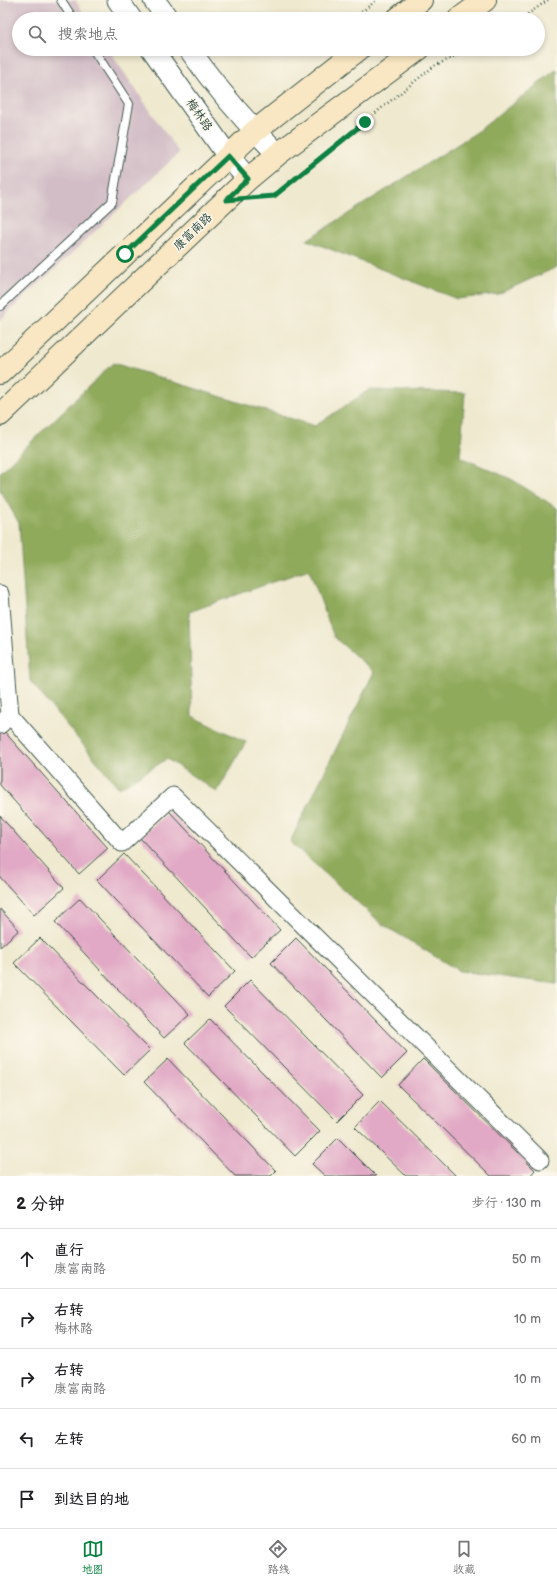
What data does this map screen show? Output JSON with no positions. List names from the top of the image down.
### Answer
{
  "streets": {
    "main road": ["康富南路"],
    "street": ["梅林路"]
  },
  "crossings": [
    ["梅林路", "康富南路"]
  ],
  "page": {
    "search": "搜索地点",
    "heading": ["2 分钟", "步行 · 130 m"],
    "list": [
      ["直行", "康富南路", "50 m"],
      ["右转", "梅林路", "10 m"],
      ["右转", "康富南路", "10 m"],
      ["左转", "60 m"],
      "到达目的地"
    ],
    "nav": ["地图", "路线", "收藏"]
  }
}
